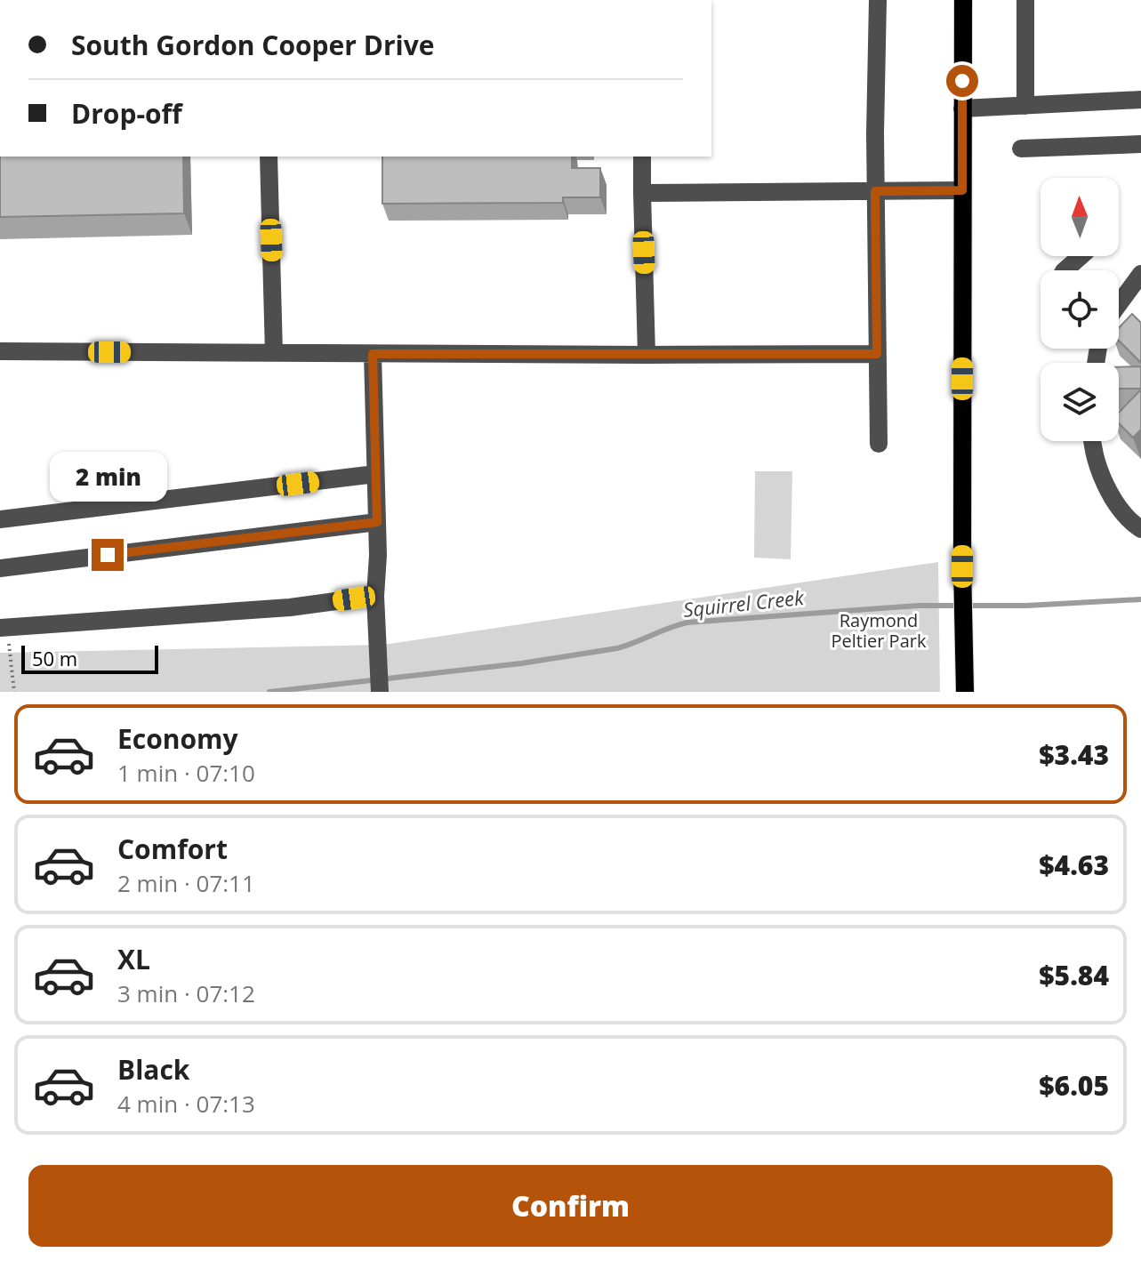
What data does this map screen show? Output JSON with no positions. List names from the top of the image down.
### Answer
{
  "water": ["Squirrel Creek"],
  "parks": ["Raymond Peltier Park"],
  "scale_bar": "50 m",
  "north": "top",
  "page": {
    "banner": ["South Gordon Cooper Drive", "Drop-off"],
    "bubble": "2 min",
    "scale": "50 m",
    "list": [
      {
        "name": "Economy",
        "note": "1 min · 07:10",
        "value": "$3.43"
      },
      {
        "name": "Comfort",
        "note": "2 min · 07:11",
        "value": "$4.63"
      },
      {
        "name": "XL",
        "note": "3 min · 07:12",
        "value": "$5.84"
      },
      {
        "name": "Black",
        "note": "4 min · 07:13",
        "value": "$6.05"
      }
    ],
    "buttons": "Confirm"
  }
}
